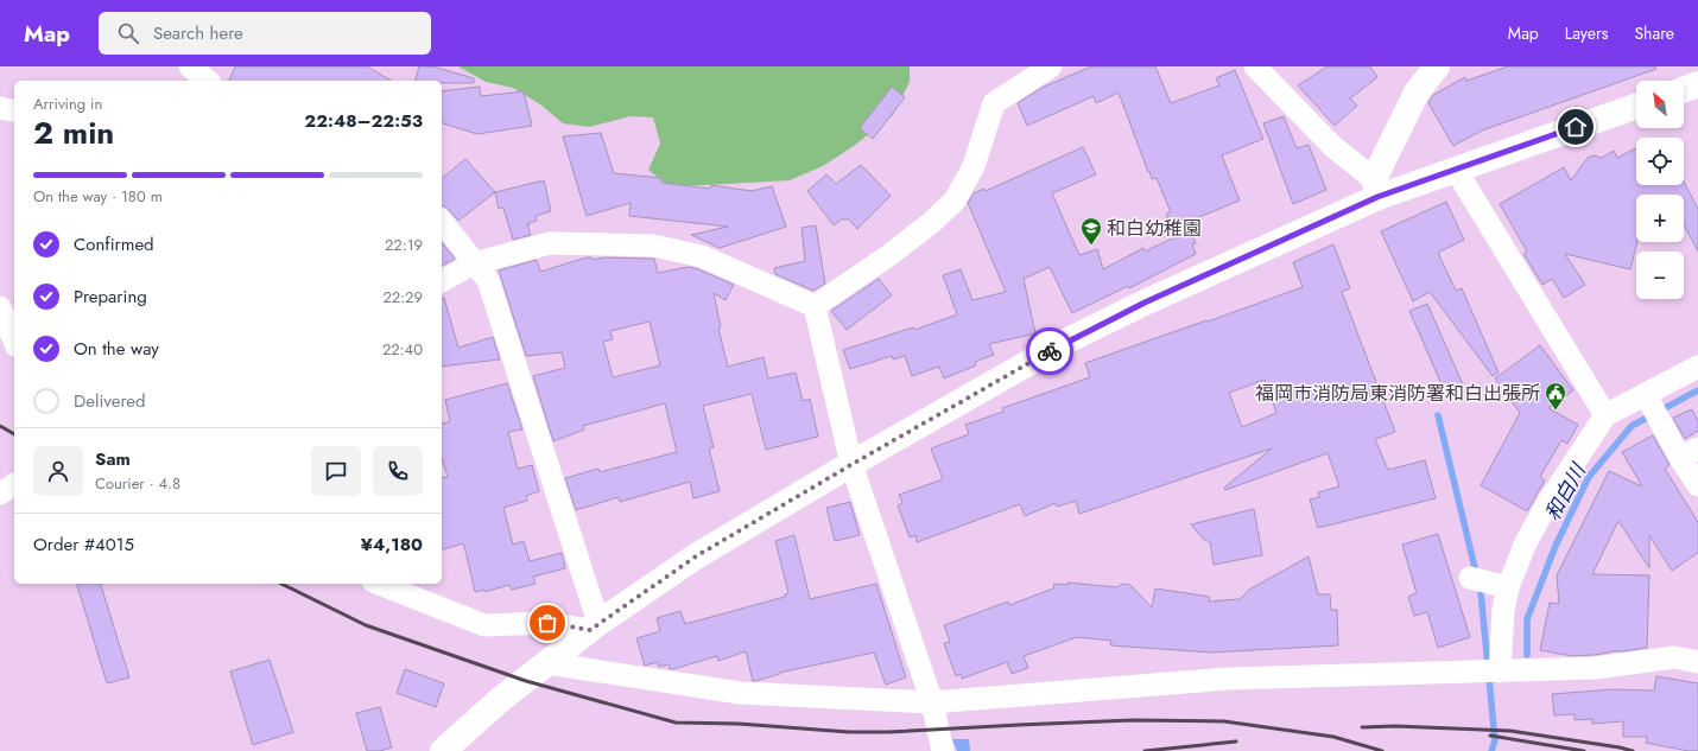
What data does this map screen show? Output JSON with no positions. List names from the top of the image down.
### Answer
{
  "water": ["和白川"],
  "places": {
    "school or university": ["和白幼稚園"],
    "public building": ["福岡市消防局東消防署和白出張所"]
  },
  "north": "top left",
  "page": {
    "header": "Map",
    "search": "Search here",
    "nav": ["Map", "Layers", "Share"],
    "map_buttons": ["+", "−"],
    "heading": ["2 min", "Arriving in", "22:48–22:53"],
    "panel": [
      "Sam",
      "Courier · 4.8",
      "Order #4015",
      "¥4,180"
    ],
    "bar": "On the way · 180 m",
    "list": [
      ["Confirmed", "22:19"],
      ["Preparing", "22:29"],
      ["On the way", "22:40"],
      "Delivered"
    ]
  }
}
